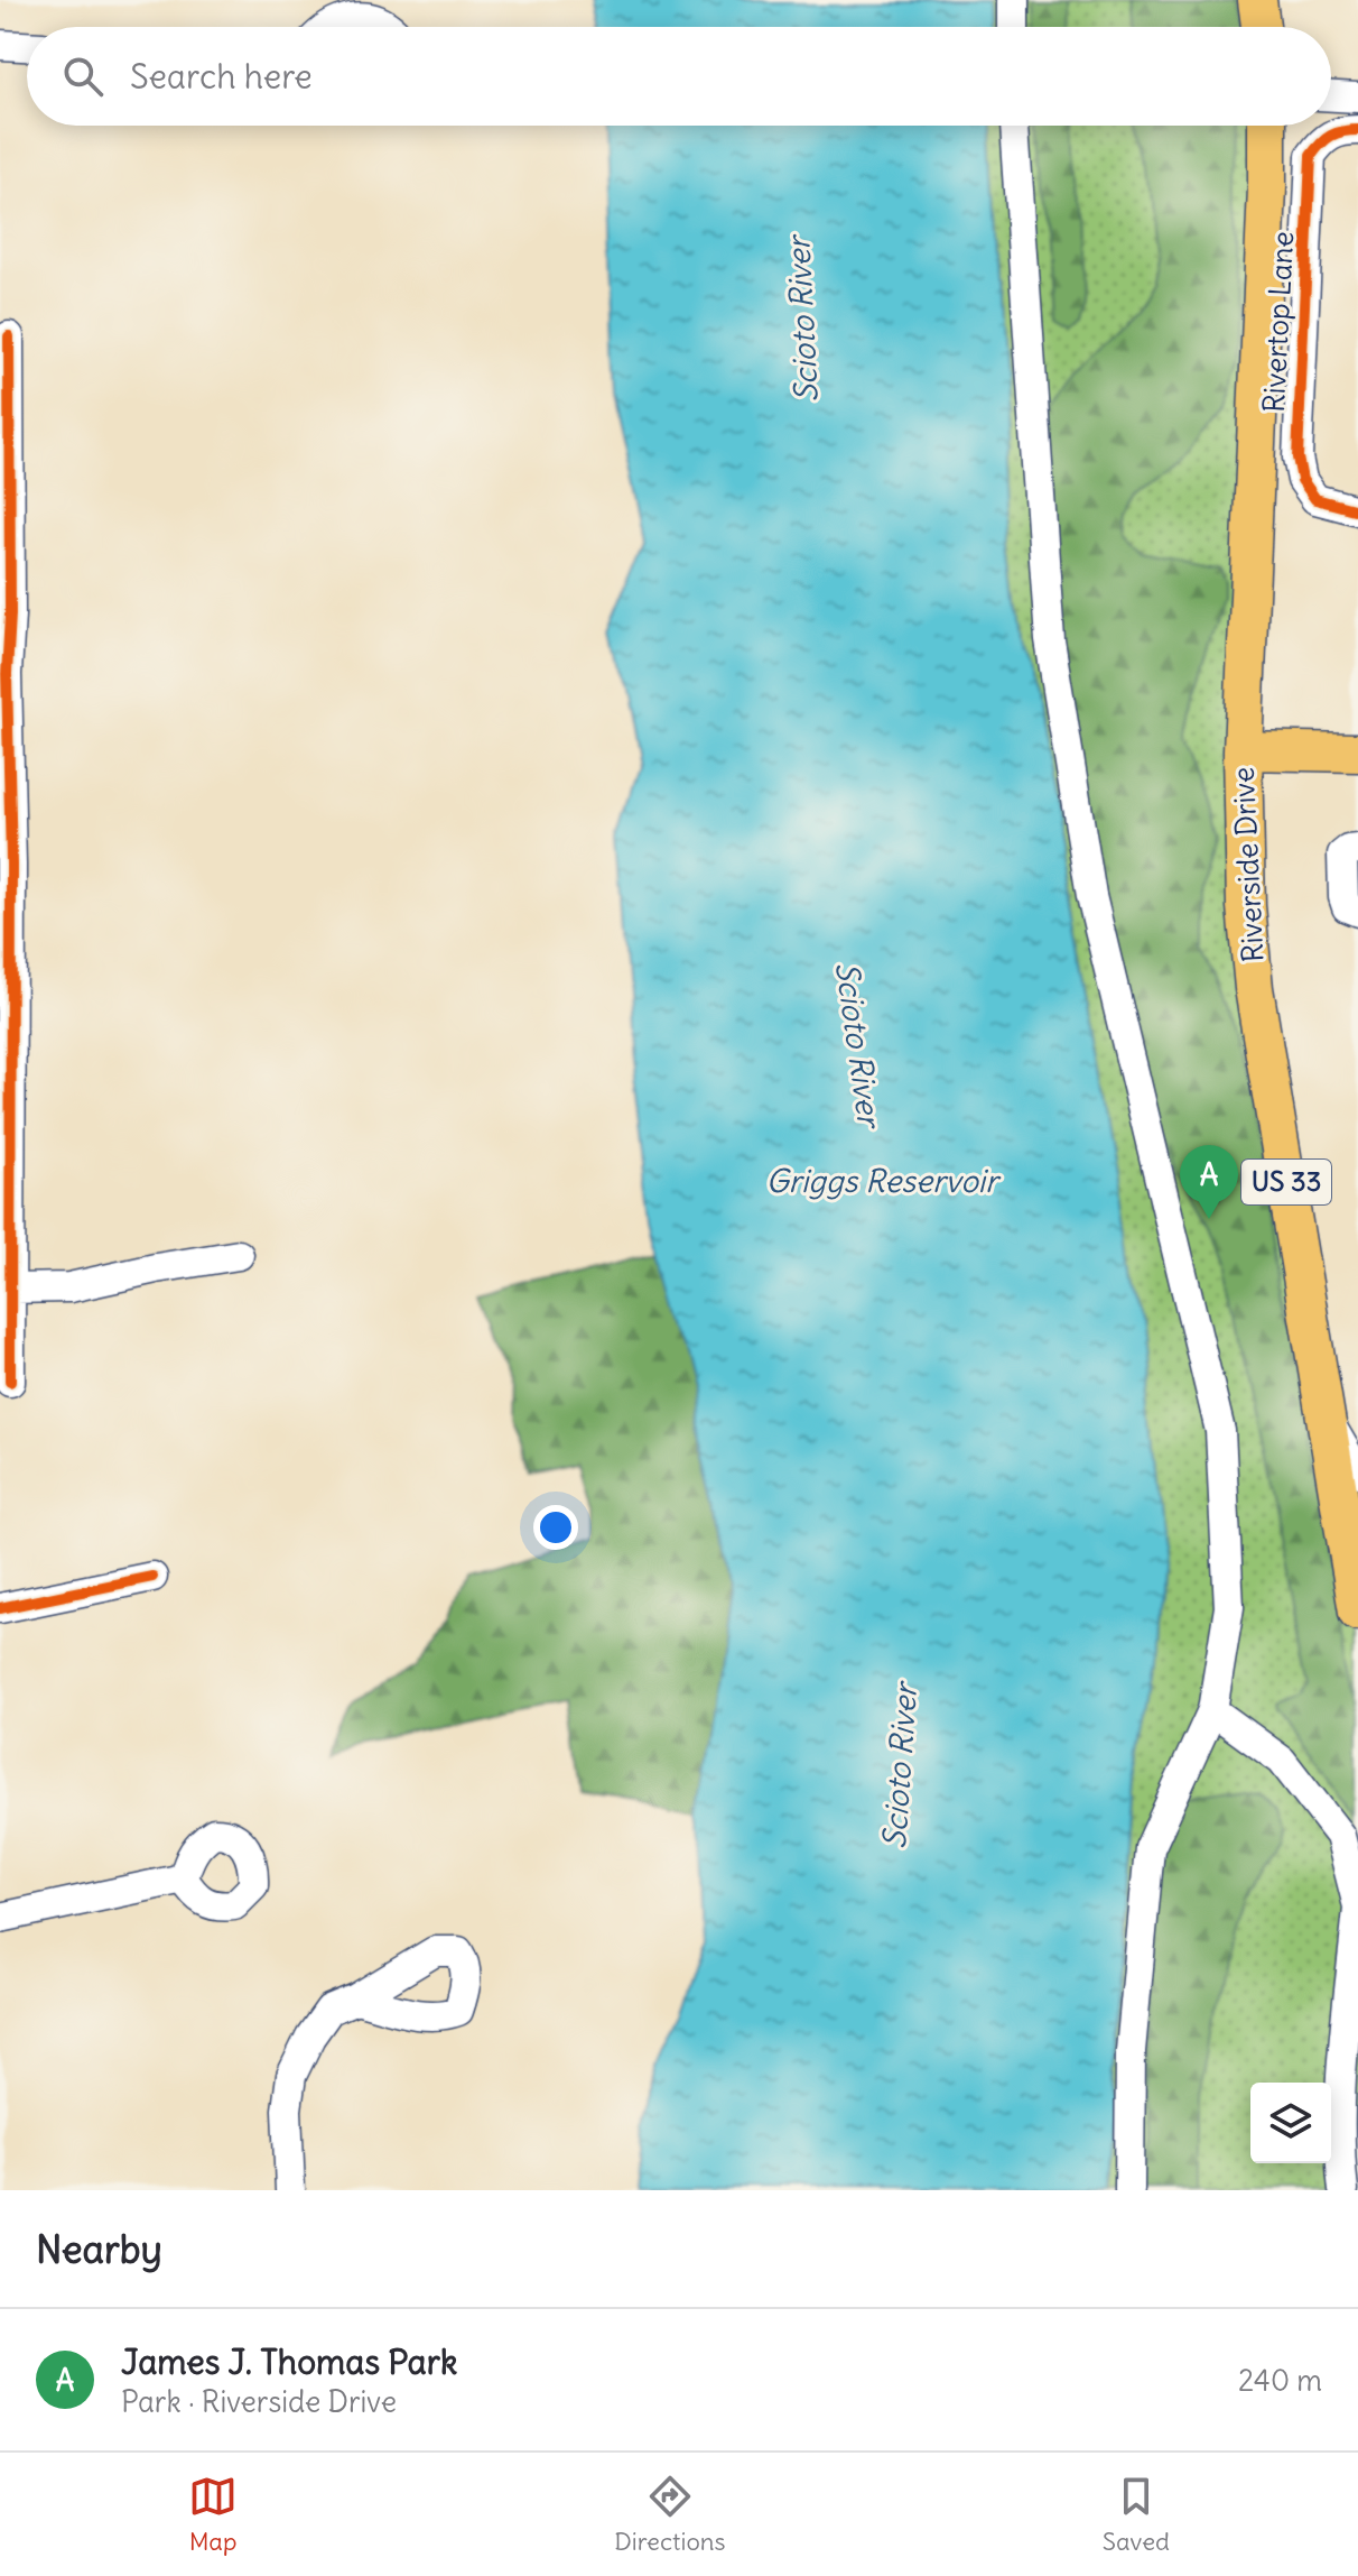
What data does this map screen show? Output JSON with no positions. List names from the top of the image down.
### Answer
{
  "streets": {
    "main road": ["Riverside Drive", "US 33"],
    "street": ["Rivertop Lane"]
  },
  "water": ["Scioto River", "Griggs Reservoir"],
  "page": {
    "search": "Search here",
    "pins": "A",
    "heading": "Nearby",
    "list": [
      {
        "mark": "A",
        "name": "James J. Thomas Park",
        "note": "Park · Riverside Drive",
        "value": "240 m"
      }
    ],
    "nav": ["Map", "Directions", "Saved"]
  }
}
